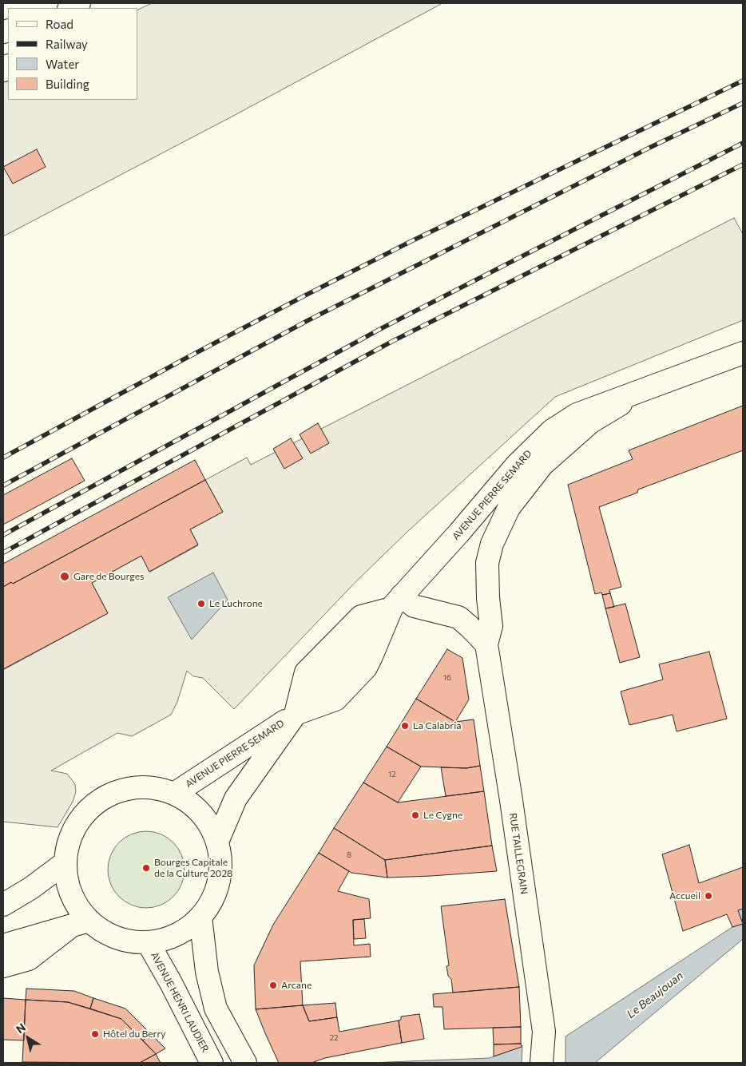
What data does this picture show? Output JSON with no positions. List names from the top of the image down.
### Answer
{
  "streets": {
    "main road": ["AVENUE PIERRE SEMARD", "RUE TAILLEGRAIN", "AVENUE HENRI LAUDIER"]
  },
  "crossings": [
    ["AVENUE PIERRE SEMARD", "RUE TAILLEGRAIN"]
  ],
  "water": ["Le Beaujouan"],
  "places": [
    "Gare de Bourges",
    "Le Luchrone",
    "La Calabria",
    "Le Cygne",
    "Bourges Capitale de la Culture 2028",
    "Accueil",
    "Arcane",
    "Hôtel du Berry"
  ],
  "house_numbers": [
    "16",
    "12",
    "8",
    "22"
  ],
  "legend": [
    "Road",
    "Railway",
    "Water",
    "Building"
  ],
  "north": "top left"
}
